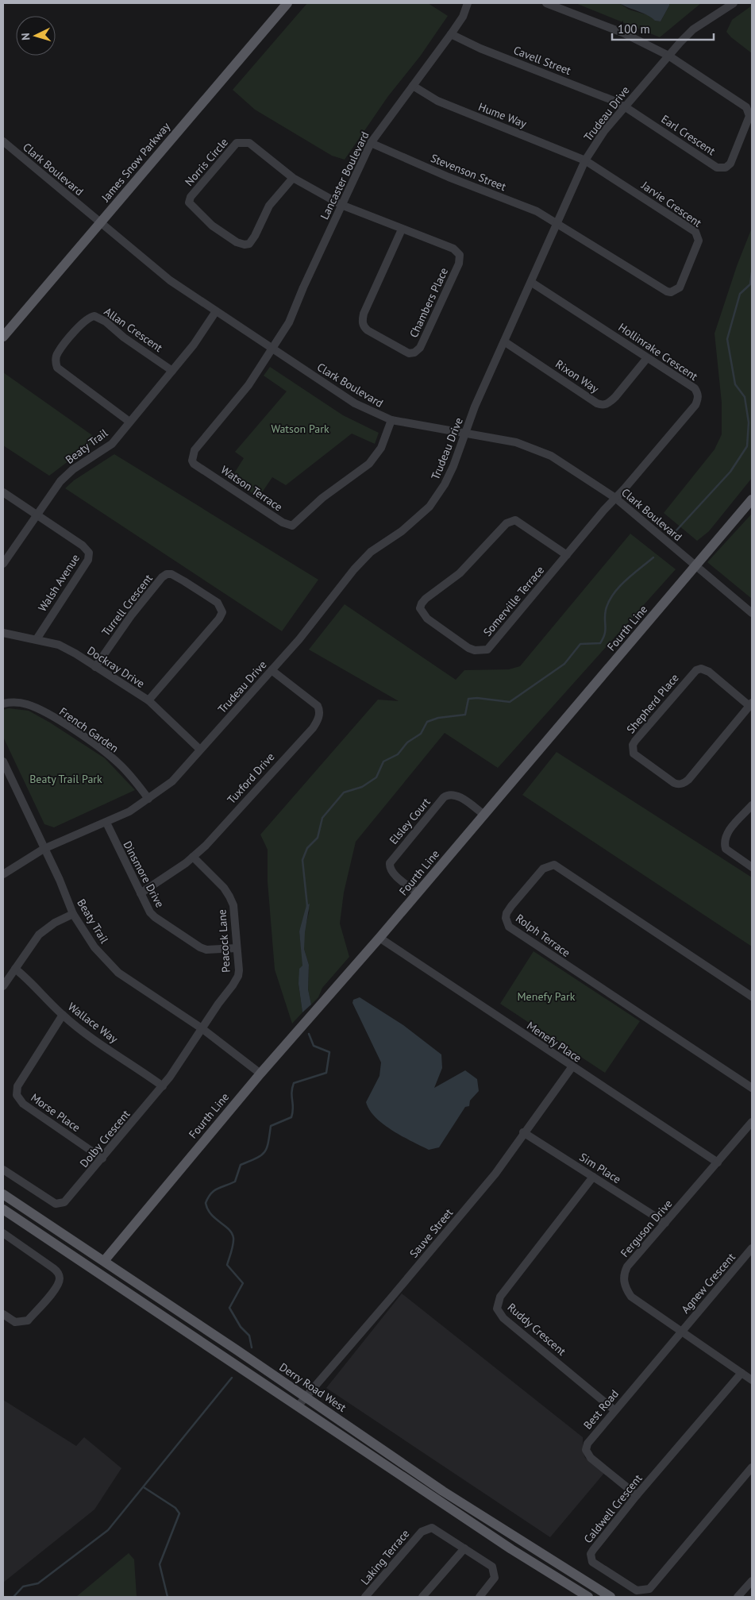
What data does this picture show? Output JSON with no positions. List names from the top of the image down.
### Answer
{
  "streets": {
    "main road": ["James Snow Parkway", "Fourth Line", "Derry Road West"],
    "street": [
      "Cavell Street",
      "Trudeau Drive",
      "Hume Way",
      "Earl Crescent",
      "Norris Circle",
      "Clark Boulevard",
      "Stevenson Street",
      "Lancaster Boulevard",
      "Jarvie Crescent",
      "Chambers Place",
      "Allan Crescent",
      "Hollinrake Crescent",
      "Rixon Way",
      "Beaty Trail",
      "Watson Terrace",
      "Walsh Avenue",
      "Somerville Terrace",
      "Turrell Crescent",
      "Dockray Drive",
      "Shepherd Place",
      "French Garden",
      "Tuxford Drive",
      "Elsley Court",
      "Dinsmore Drive",
      "Rolph Terrace",
      "Peacock Lane",
      "Wallace Way",
      "Menefy Place",
      "Morse Place",
      "Dolby Crescent",
      "Sim Place",
      "Ferguson Drive",
      "Sauve Street",
      "Agnew Crescent",
      "Ruddy Crescent",
      "Best Road",
      "Caldwell Crescent",
      "Laking Terrace"
    ]
  },
  "crossings": [
    ["Cavell Street", "Trudeau Drive"],
    ["Cavell Street", "Earl Crescent"],
    ["Cavell Street", "Lancaster Boulevard"],
    ["Trudeau Drive", "Hume Way"],
    ["Trudeau Drive", "Earl Crescent"],
    ["Trudeau Drive", "Clark Boulevard"],
    ["Trudeau Drive", "Stevenson Street"],
    ["Trudeau Drive", "Jarvie Crescent"],
    ["Trudeau Drive", "Hollinrake Crescent"],
    ["Trudeau Drive", "Rixon Way"],
    ["Trudeau Drive", "Beaty Trail"],
    ["Trudeau Drive", "Dockray Drive"],
    ["Trudeau Drive", "French Garden"],
    ["Trudeau Drive", "Tuxford Drive"],
    ["Trudeau Drive", "Dinsmore Drive"],
    ["Hume Way", "Lancaster Boulevard"],
    ["Hume Way", "Jarvie Crescent"],
    ["James Snow Parkway", "Clark Boulevard"],
    ["Norris Circle", "Lancaster Boulevard"],
    ["Norris Circle", "Chambers Place"],
    ["Clark Boulevard", "Lancaster Boulevard"],
    ["Clark Boulevard", "Hollinrake Crescent"],
    ["Clark Boulevard", "Beaty Trail"],
    ["Clark Boulevard", "Watson Terrace"],
    ["Clark Boulevard", "Somerville Terrace"],
    ["Clark Boulevard", "Fourth Line"],
    ["Stevenson Street", "Lancaster Boulevard"],
    ["Stevenson Street", "Jarvie Crescent"],
    ["Lancaster Boulevard", "Chambers Place"],
    ["Lancaster Boulevard", "Watson Terrace"],
    ["Allan Crescent", "Beaty Trail"],
    ["Hollinrake Crescent", "Rixon Way"],
    ["Hollinrake Crescent", "Somerville Terrace"],
    ["Beaty Trail", "Walsh Avenue"],
    ["Beaty Trail", "Fourth Line"],
    ["Beaty Trail", "Peacock Lane"],
    ["Beaty Trail", "Dolby Crescent"],
    ["Walsh Avenue", "Dockray Drive"],
    ["Turrell Crescent", "Dockray Drive"],
    ["Fourth Line", "Elsley Court"],
    ["Fourth Line", "Menefy Place"],
    ["Fourth Line", "Derry Road West"],
    ["Tuxford Drive", "Dinsmore Drive"],
    ["Tuxford Drive", "Peacock Lane"],
    ["Dinsmore Drive", "Peacock Lane"],
    ["Peacock Lane", "Dolby Crescent"],
    ["Wallace Way", "Morse Place"],
    ["Wallace Way", "Dolby Crescent"],
    ["Menefy Place", "Ferguson Drive"],
    ["Menefy Place", "Sauve Street"],
    ["Morse Place", "Dolby Crescent"],
    ["Sim Place", "Ferguson Drive"],
    ["Sim Place", "Sauve Street"],
    ["Sim Place", "Ruddy Crescent"],
    ["Ferguson Drive", "Agnew Crescent"],
    ["Ferguson Drive", "Best Road"],
    ["Ferguson Drive", "Caldwell Crescent"],
    ["Sauve Street", "Derry Road West"],
    ["Agnew Crescent", "Best Road"],
    ["Ruddy Crescent", "Best Road"],
    ["Best Road", "Caldwell Crescent"]
  ],
  "parks": ["Watson Park", "Beaty Trail Park", "Menefy Park"],
  "scale_bar": "100 m",
  "north": "left"
}
